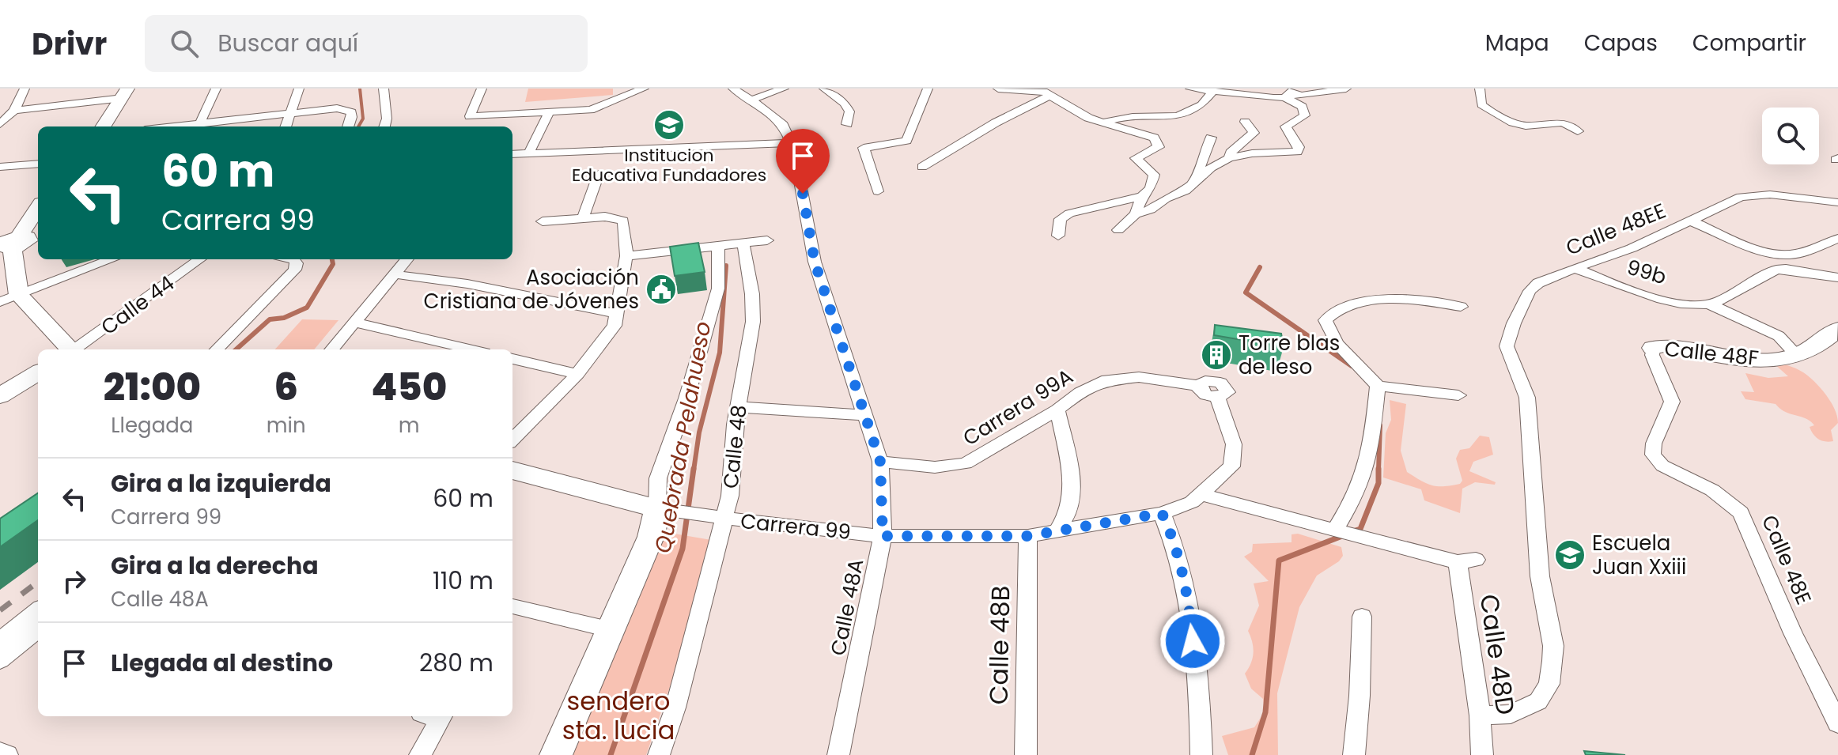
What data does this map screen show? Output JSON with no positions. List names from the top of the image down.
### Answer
{
  "streets": {
    "street": [
      "Calle 48EE",
      "99b",
      "Calle 44",
      "Calle 48F",
      "Carrera 99A",
      "Calle 48",
      "Carrera 99",
      "Calle 48E",
      "Calle 48A",
      "Calle 48B",
      "Calle 48D"
    ]
  },
  "crossings": [
    ["Calle 48EE", "99b"],
    ["Calle 48EE", "Calle 48D"],
    ["Calle 48F", "Calle 48E"],
    ["Carrera 99A", "Carrera 99"],
    ["Carrera 99A", "Calle 48A"],
    ["Calle 48", "Carrera 99"],
    ["Carrera 99", "Calle 48A"],
    ["Carrera 99", "Calle 48B"]
  ],
  "water": ["Quebrada Pelahueso"],
  "parks": ["sendero sta. lucia"],
  "places": {
    "school or university": ["Institucion Educativa Fundadores", "Escuela Juan Xxiii"],
    "public building": ["Asociación Cristiana de Jóvenes"],
    "building": ["Torre blas de leso"]
  },
  "page": {
    "header": "Drivr",
    "search": "Buscar aquí",
    "nav": ["Mapa", "Capas", "Compartir"],
    "turn": ["60 m", "Carrera 99"],
    "eta": [
      "21:00",
      "Llegada",
      "6",
      "min",
      "450",
      "m"
    ],
    "list": [
      {
        "name": "Gira a la izquierda",
        "note": "Carrera 99",
        "value": "60 m"
      },
      {
        "name": "Gira a la derecha",
        "note": "Calle 48A",
        "value": "110 m"
      },
      {
        "name": "Llegada al destino",
        "value": "280 m"
      }
    ]
  }
}
